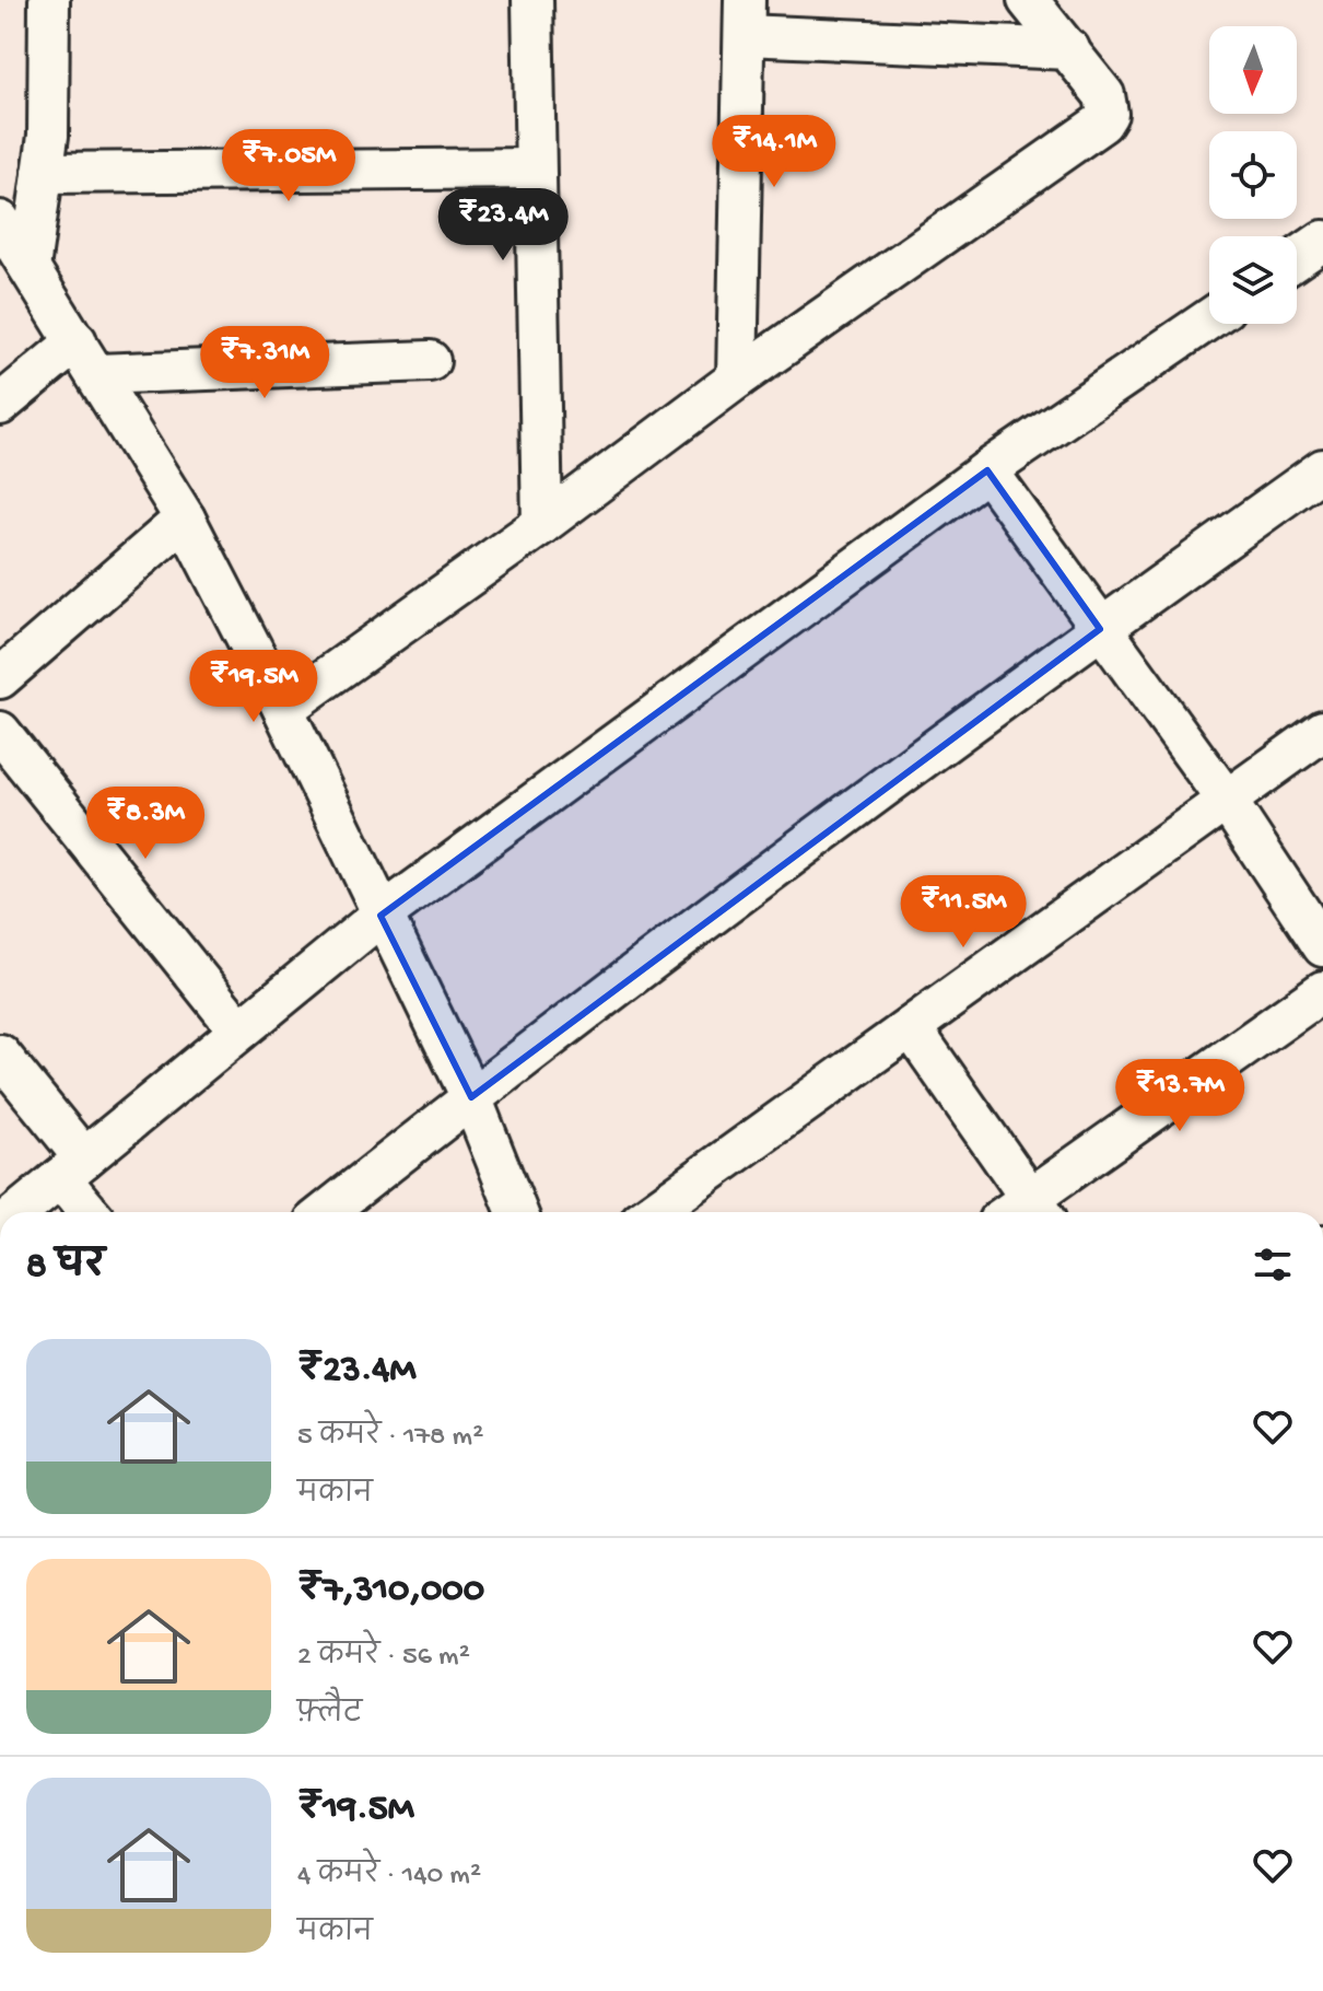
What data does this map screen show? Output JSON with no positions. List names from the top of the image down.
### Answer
{
  "north": "bottom",
  "page": {
    "price": [
      "₹14.1M",
      "₹7.05M",
      "₹23.4M",
      "₹7.31M",
      "₹19.5M",
      "₹8.3M",
      "₹11.5M",
      "₹13.7M"
    ],
    "heading": "8 घर",
    "list": [
      {
        "name": "₹23.4M",
        "note": "5 कमरे · 178 m² · मकान"
      },
      {
        "name": "₹7,310,000",
        "note": "2 कमरे · 56 m² · फ़्लैट"
      },
      {
        "name": "₹19.5M",
        "note": "4 कमरे · 140 m² · मकान"
      }
    ]
  }
}
